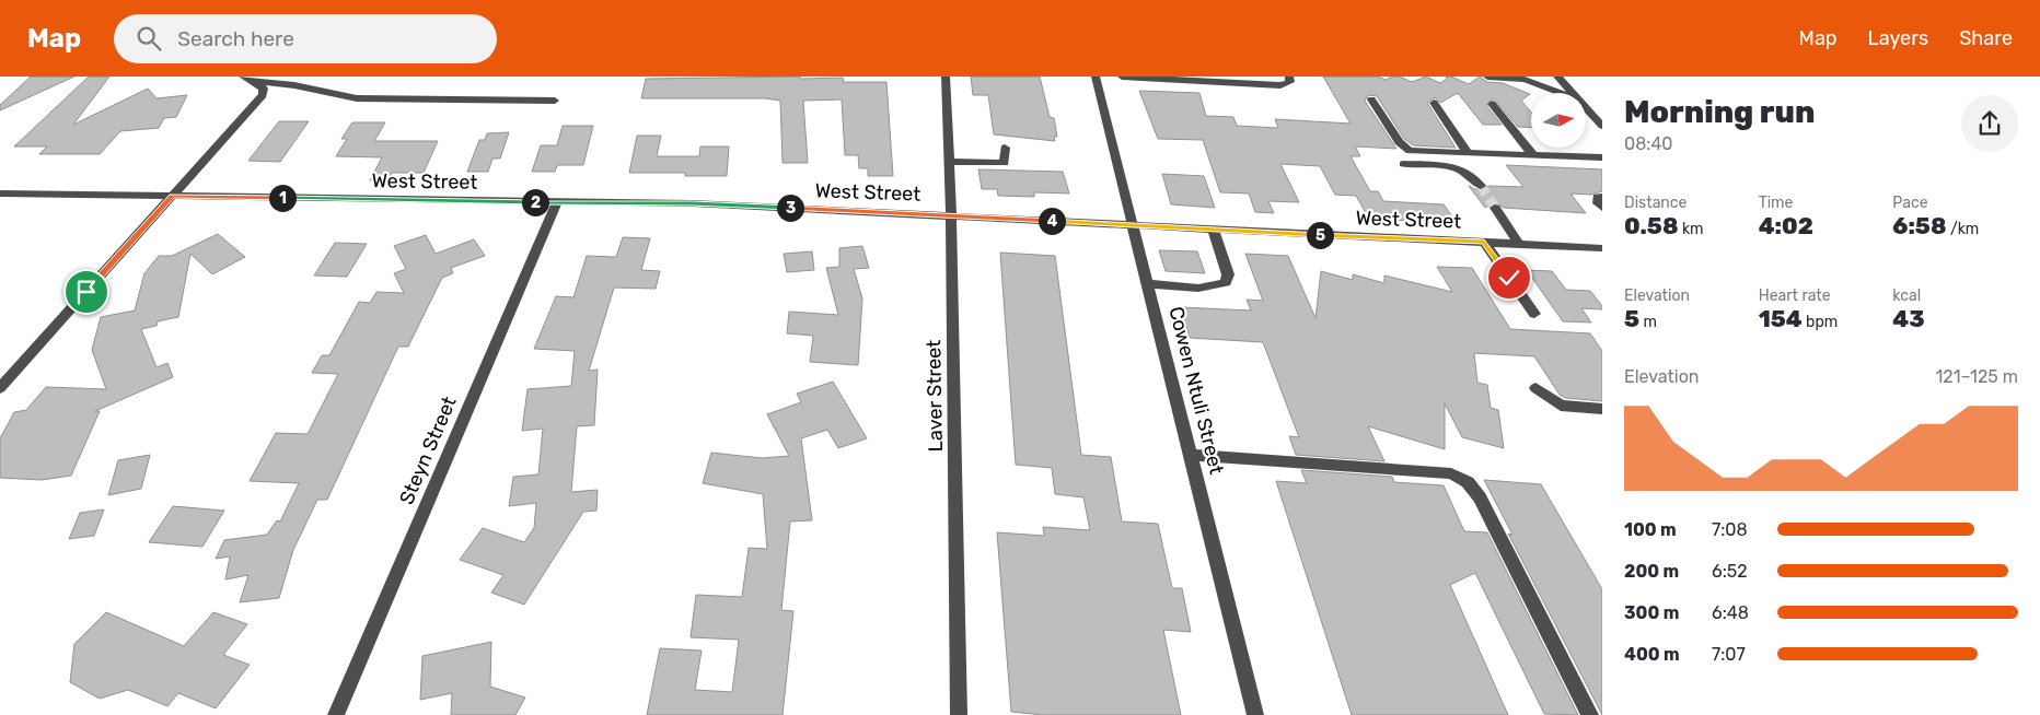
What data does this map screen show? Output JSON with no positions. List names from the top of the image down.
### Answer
{
  "streets": {
    "street": [
      "West Street",
      "Cowen Ntuli Street",
      "Laver Street",
      "Steyn Street"
    ]
  },
  "crossings": [
    ["West Street", "Cowen Ntuli Street"],
    ["West Street", "Laver Street"],
    ["West Street", "Steyn Street"]
  ],
  "north": "right",
  "page": {
    "header": "Map",
    "search": "Search here",
    "nav": ["Map", "Layers", "Share"],
    "heading": ["Morning run", "08:40"],
    "stats": [
      ["Distance", "0.58 km"],
      ["Time", "4:02"],
      ["Pace", "6:58 /km"],
      ["Elevation", "5 m"],
      ["Heart rate", "154 bpm"],
      ["kcal", "43"]
    ],
    "pins": [
      "1",
      "2",
      "3",
      "4",
      "5"
    ],
    "chart": ["Elevation", "121–125 m"],
    "list": [
      {
        "name": "100 m",
        "note": "7:08"
      },
      {
        "name": "200 m",
        "note": "6:52"
      },
      {
        "name": "300 m",
        "note": "6:48"
      },
      {
        "name": "400 m",
        "note": "7:07"
      }
    ]
  }
}
